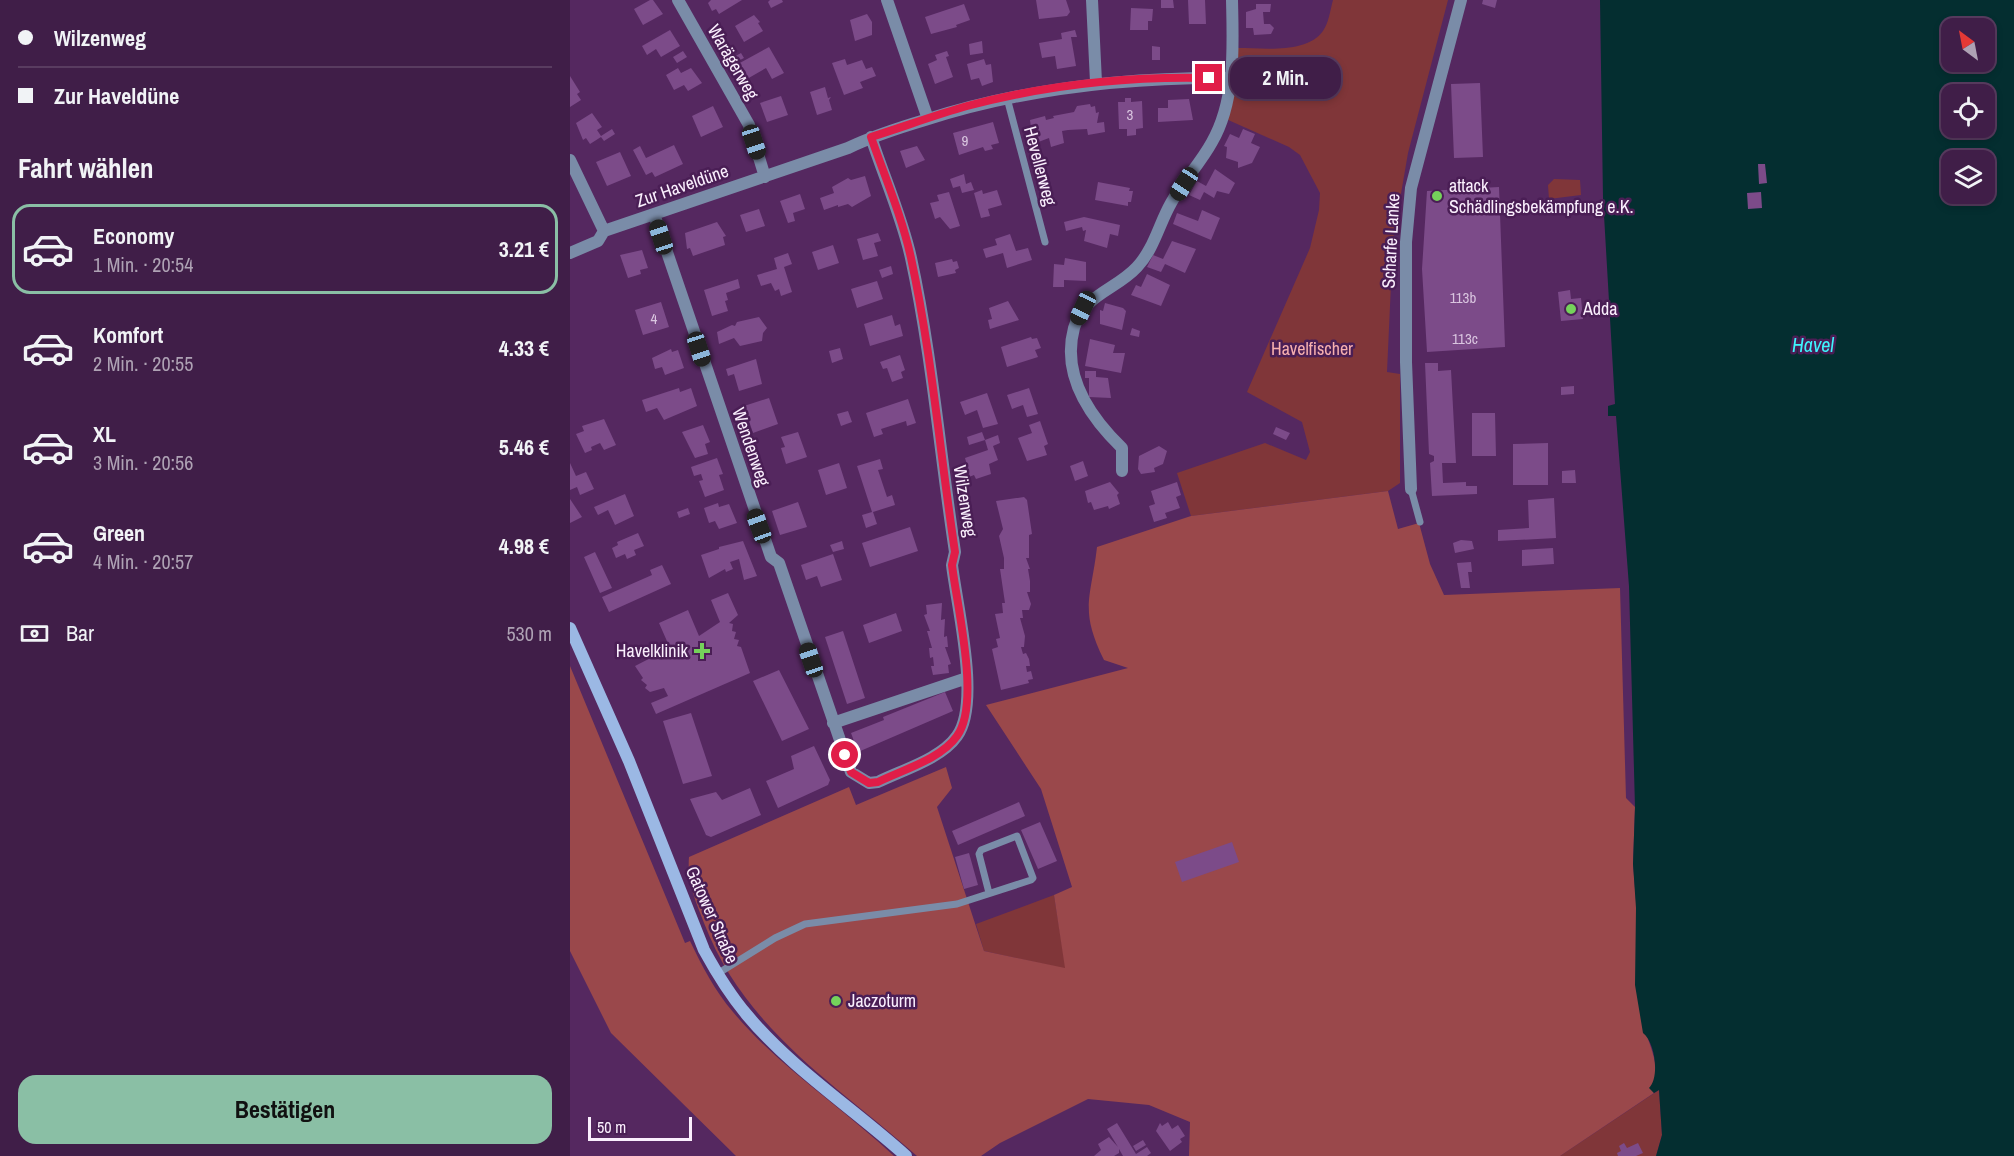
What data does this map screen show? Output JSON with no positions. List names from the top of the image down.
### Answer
{
  "streets": {
    "main road": ["Gatower Straße"],
    "street": [
      "Warägerweg",
      "Zur Haveldüne",
      "Scharfe Lanke",
      "Wendenweg",
      "Wilzenweg"
    ],
    "lane": ["Hevellerweg"]
  },
  "crossings": [
    ["Warägerweg", "Zur Haveldüne"],
    ["Hevellerweg", "Zur Haveldüne"],
    ["Zur Haveldüne", "Wendenweg"],
    ["Zur Haveldüne", "Wilzenweg"],
    ["Wendenweg", "Wilzenweg"]
  ],
  "water": ["Havel"],
  "parks": ["Havelfischer"],
  "places": {
    "other": ["attack Schädlingsbekämpfung e.K.", "Adda", "Jaczoturm"],
    "health": ["Havelklinik"]
  },
  "house_numbers": [
    "3",
    "9",
    "113b",
    "4",
    "113c"
  ],
  "scale_bar": "50 m",
  "north": "top left",
  "page": {
    "banner": ["Wilzenweg", "Zur Haveldüne"],
    "bubble": "2 Min.",
    "heading": "Fahrt wählen",
    "list": [
      {
        "name": "Economy",
        "note": "1 Min. · 20:54",
        "value": "3.21 €"
      },
      {
        "name": "Komfort",
        "note": "2 Min. · 20:55",
        "value": "4.33 €"
      },
      {
        "name": "XL",
        "note": "3 Min. · 20:56",
        "value": "5.46 €"
      },
      {
        "name": "Green",
        "note": "4 Min. · 20:57",
        "value": "4.98 €"
      }
    ],
    "pay": ["Bar", "530 m"],
    "buttons": "Bestätigen",
    "scale": "50 m"
  }
}
